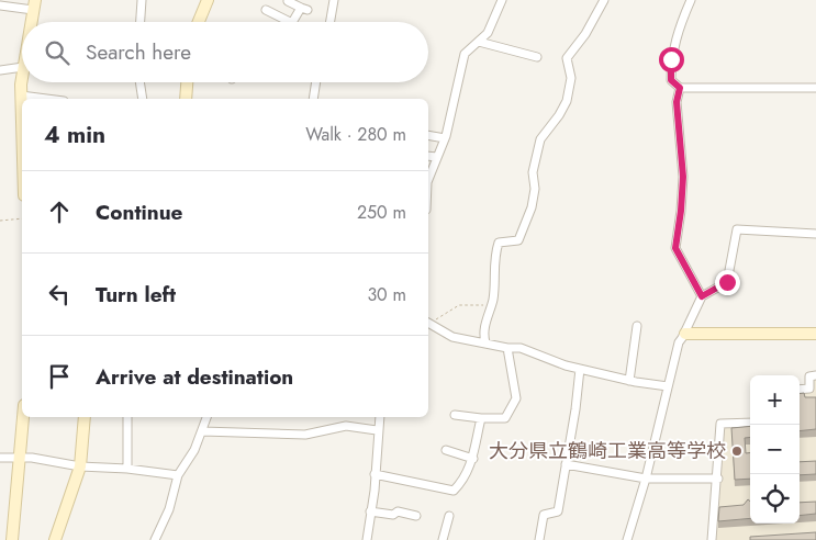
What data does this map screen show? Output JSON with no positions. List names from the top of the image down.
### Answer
{
  "places": ["大分県立鶴崎工業高等学校"],
  "page": {
    "search": "Search here",
    "heading": ["4 min", "Walk · 280 m"],
    "list": [
      ["Continue", "250 m"],
      ["Turn left", "30 m"],
      "Arrive at destination"
    ],
    "map_buttons": ["+", "−"]
  }
}
